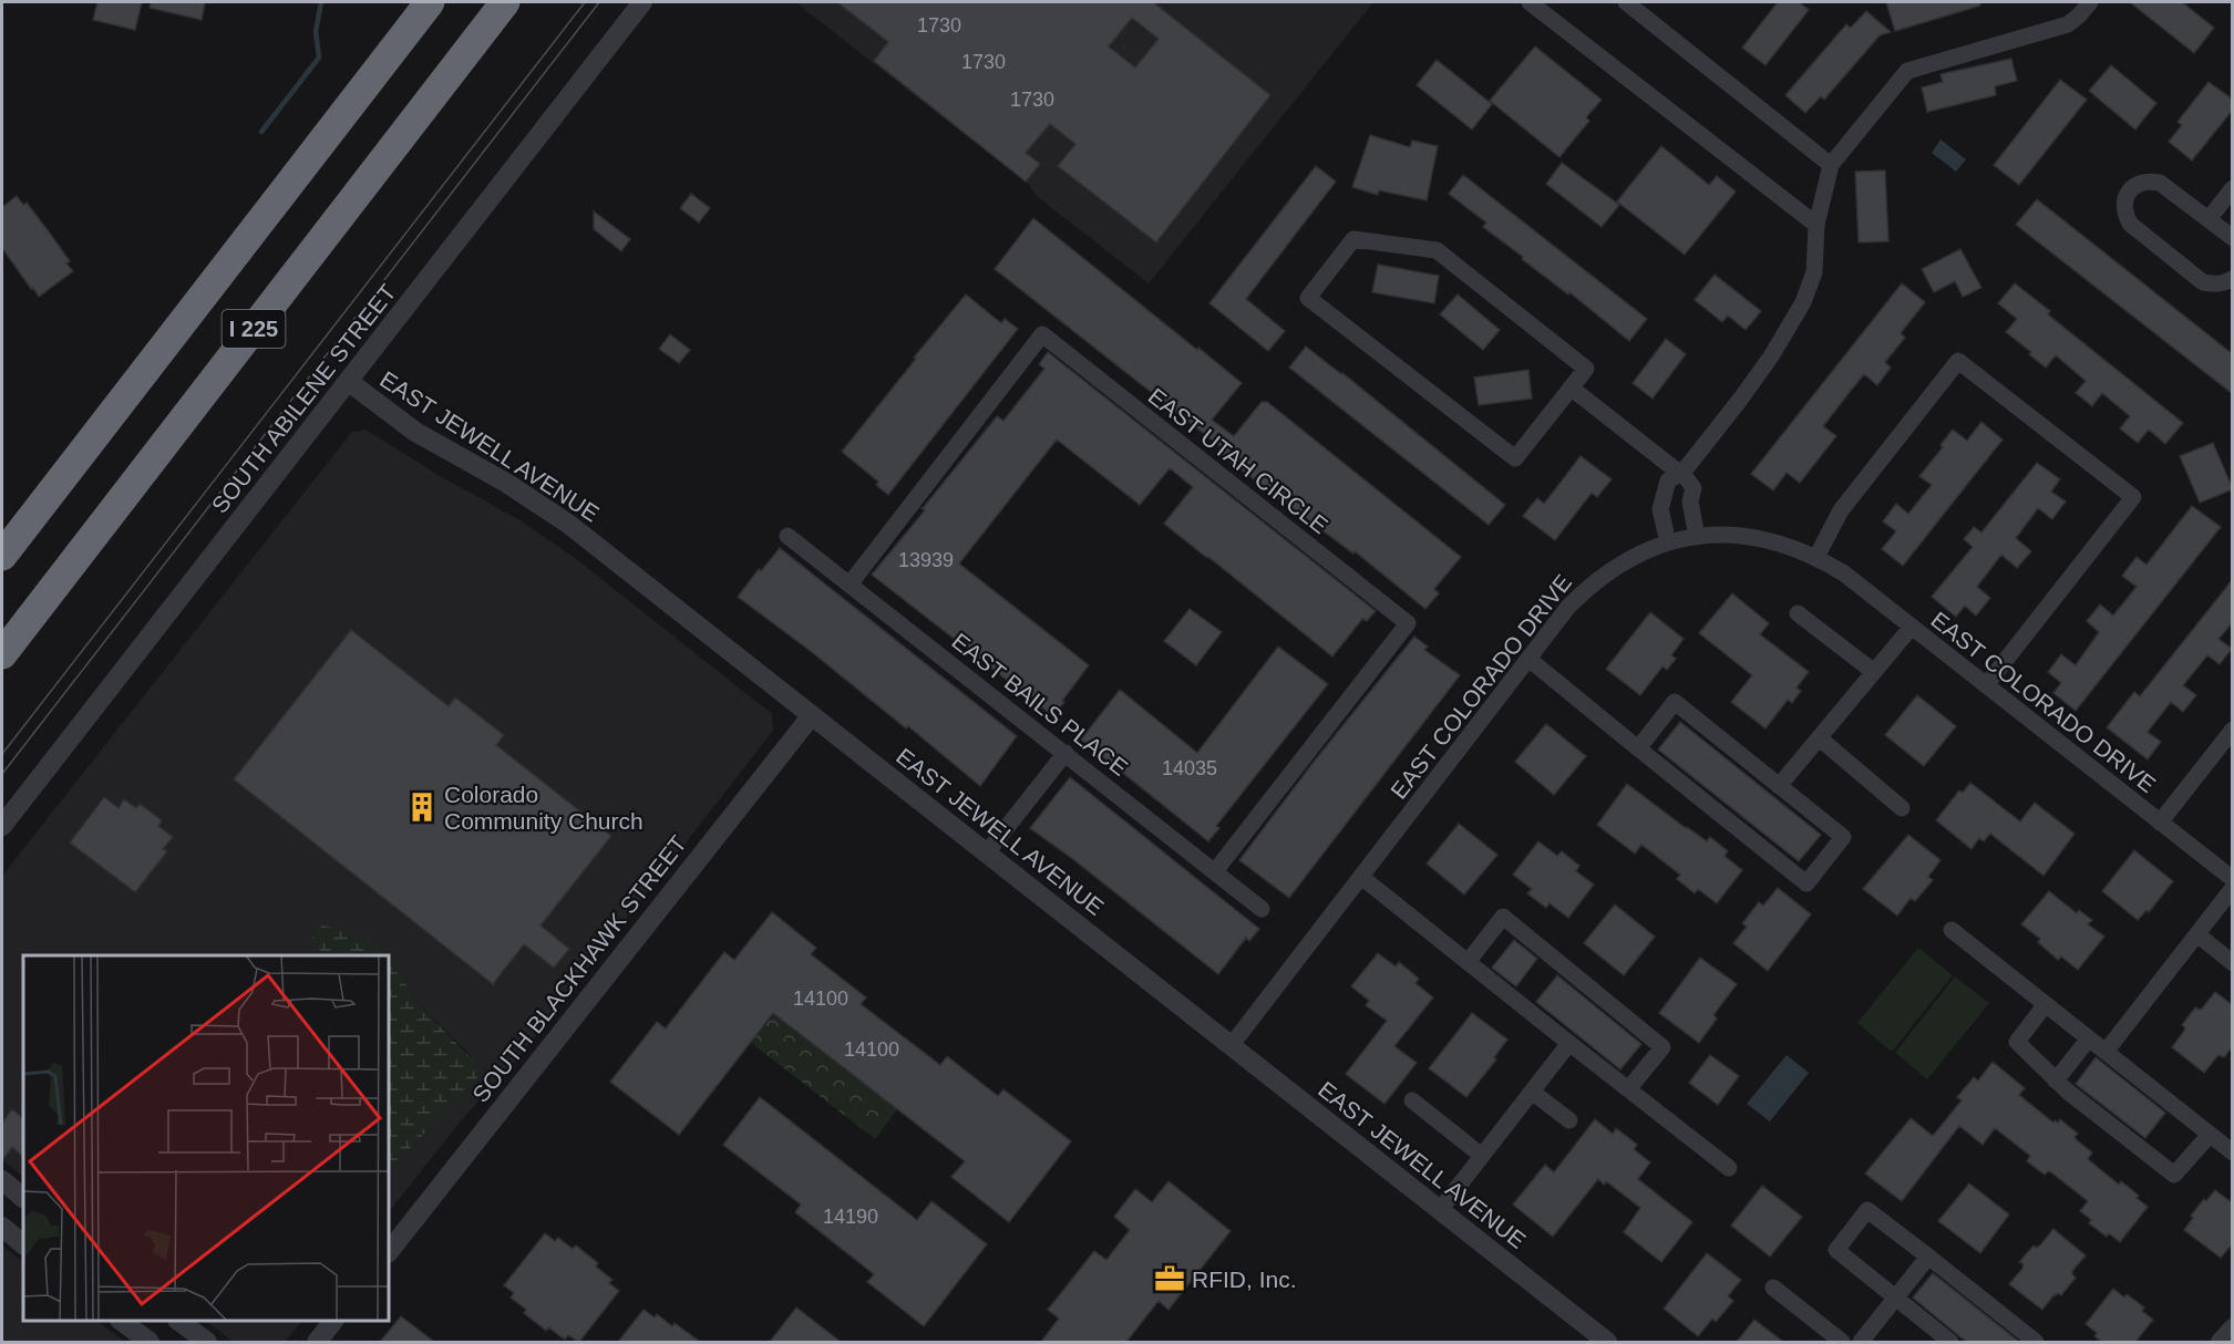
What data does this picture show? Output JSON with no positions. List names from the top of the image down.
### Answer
{
  "streets": {
    "highway": ["I 225"],
    "street": [
      "SOUTH ABILENE STREET",
      "EAST JEWELL AVENUE",
      "EAST UTAH CIRCLE",
      "EAST COLORADO DRIVE",
      "EAST BAILS PLACE",
      "SOUTH BLACKHAWK STREET"
    ]
  },
  "crossings": [
    ["SOUTH ABILENE STREET", "EAST JEWELL AVENUE"],
    ["EAST JEWELL AVENUE", "EAST COLORADO DRIVE"],
    ["EAST JEWELL AVENUE", "SOUTH BLACKHAWK STREET"],
    ["EAST UTAH CIRCLE", "EAST BAILS PLACE"]
  ],
  "places": {
    "building": ["Colorado Community Church"],
    "office": ["RFID, Inc."]
  },
  "house_numbers": [
    "1730",
    "1730",
    "1730",
    "13939",
    "14035",
    "14100",
    "14100",
    "14190"
  ]
}
